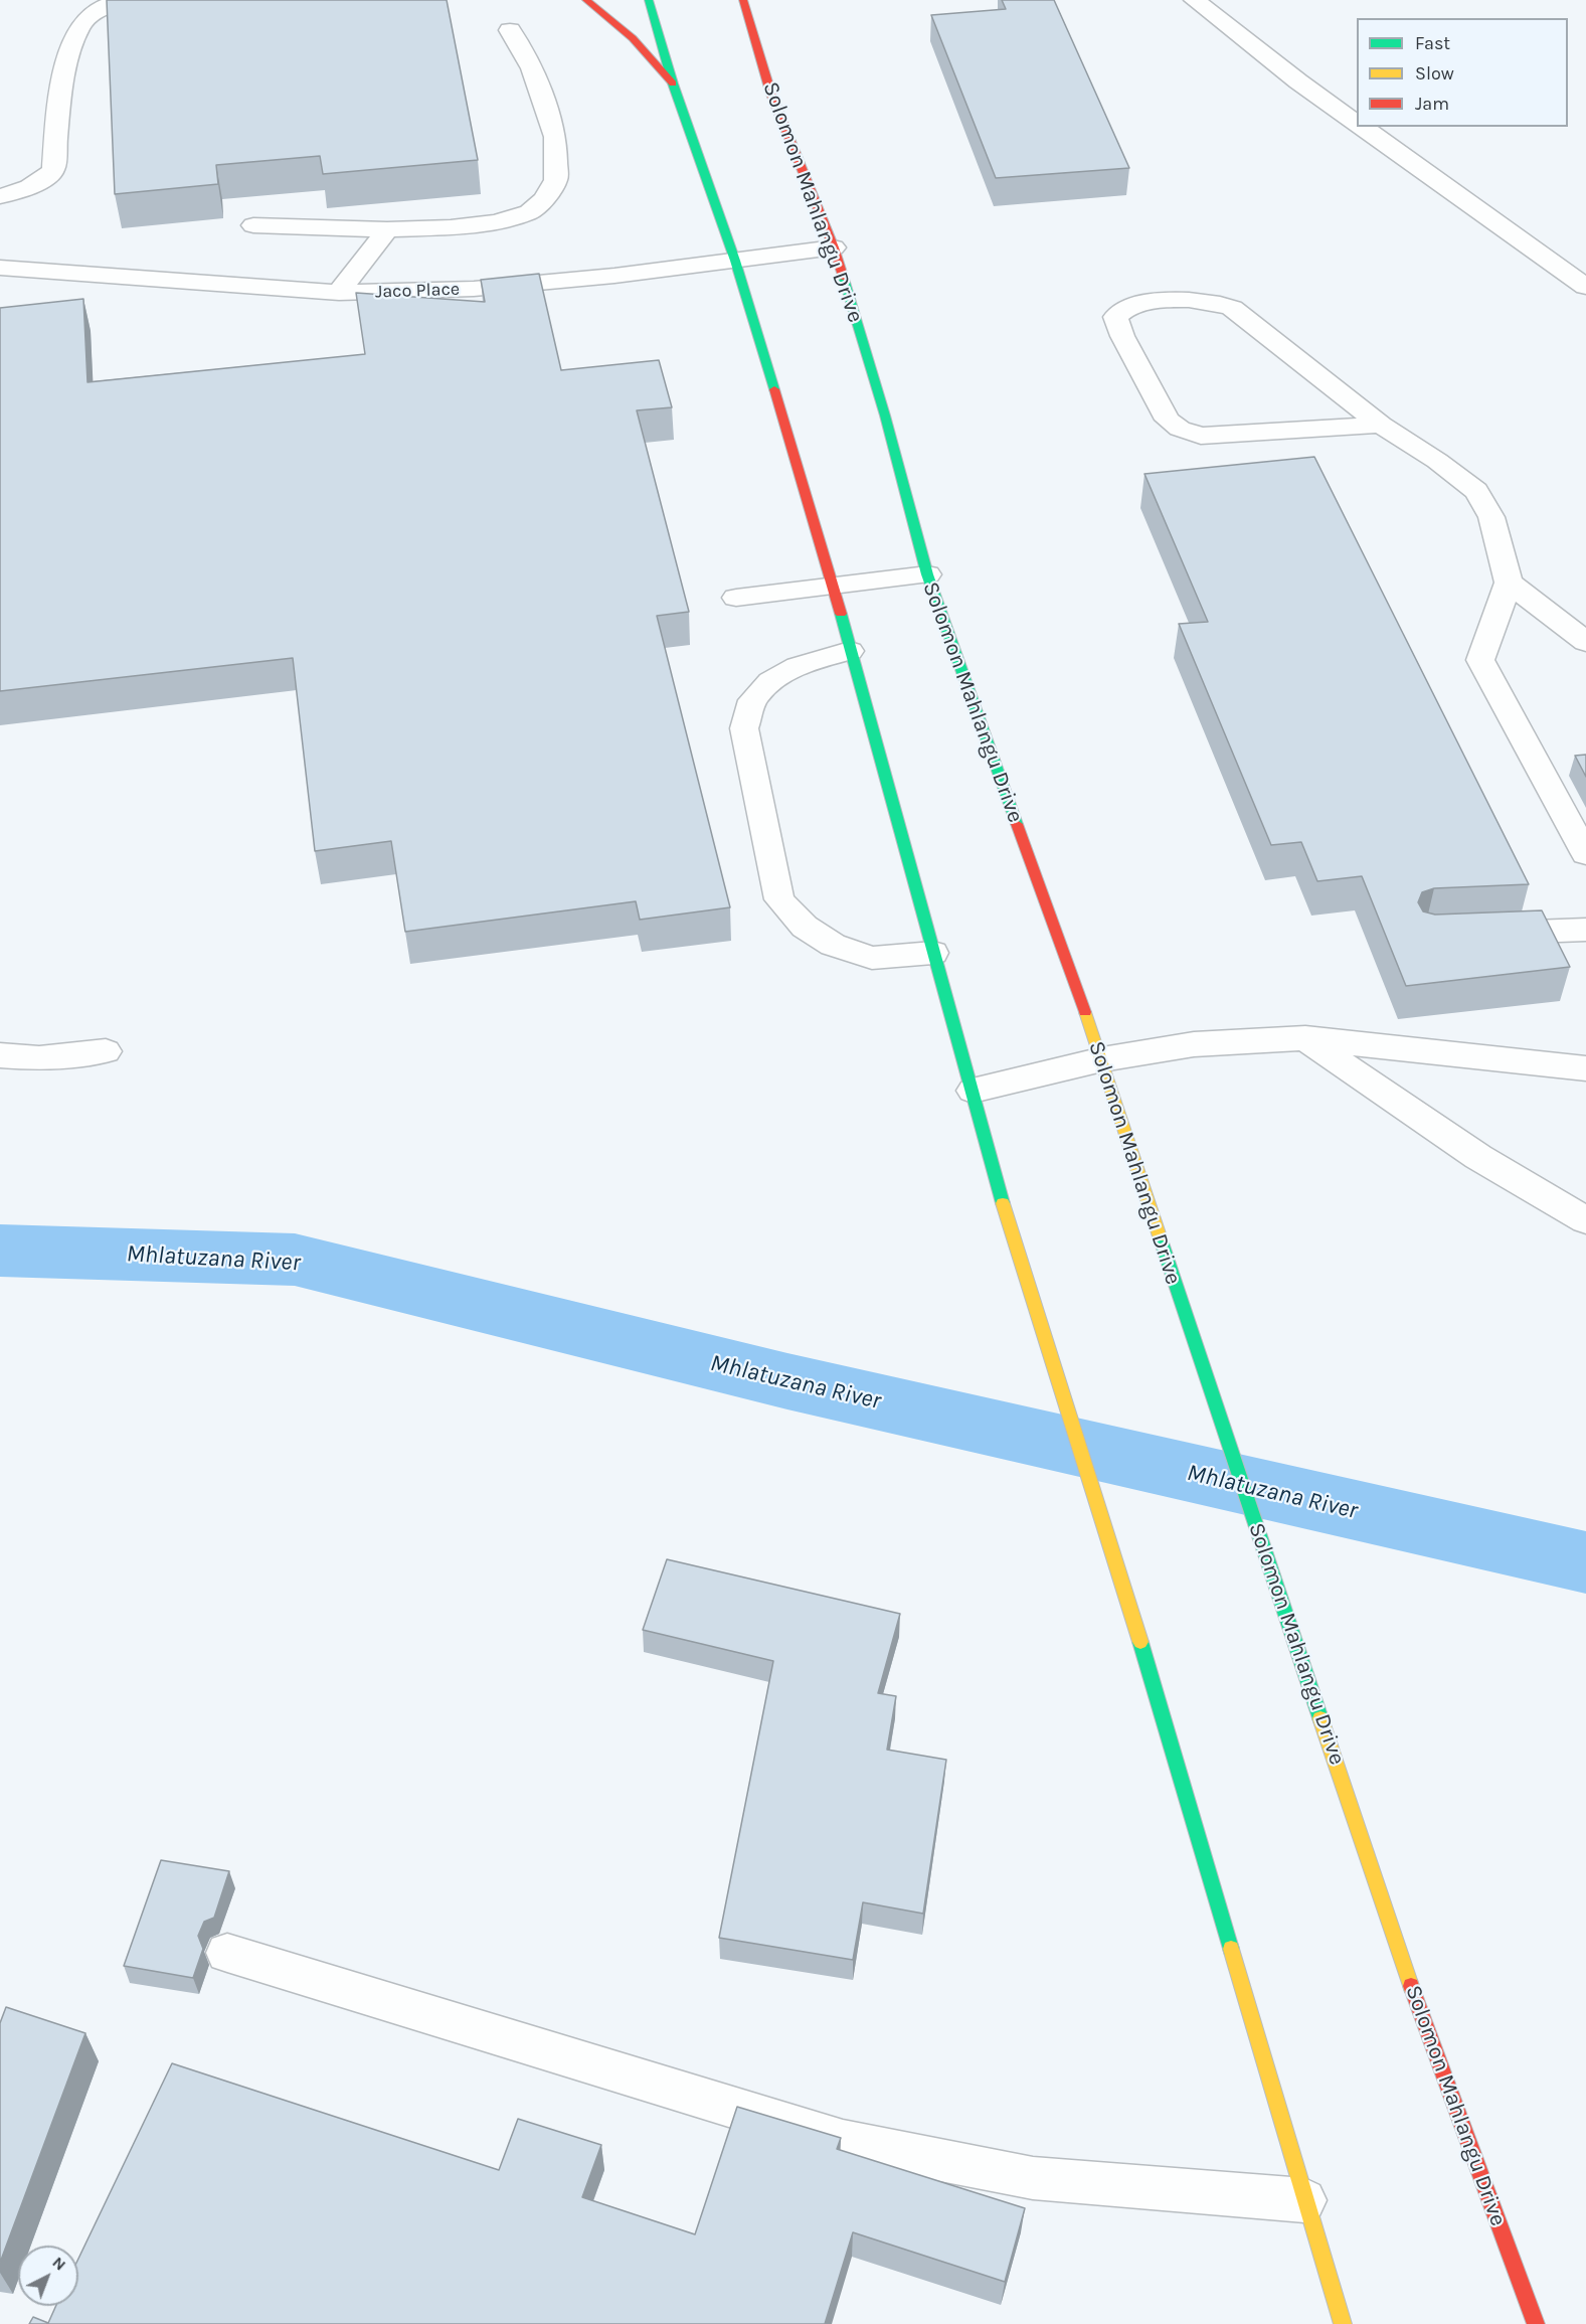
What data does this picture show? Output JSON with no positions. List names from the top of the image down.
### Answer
{
  "streets": {
    "main road": ["Solomon Mahlangu Drive"],
    "lane": ["Jaco Place"]
  },
  "crossings": [
    ["Solomon Mahlangu Drive", "Jaco Place"]
  ],
  "water": ["Mhlatuzana River"],
  "legend": ["Fast", "Slow", "Jam"],
  "north": "top right"
}
